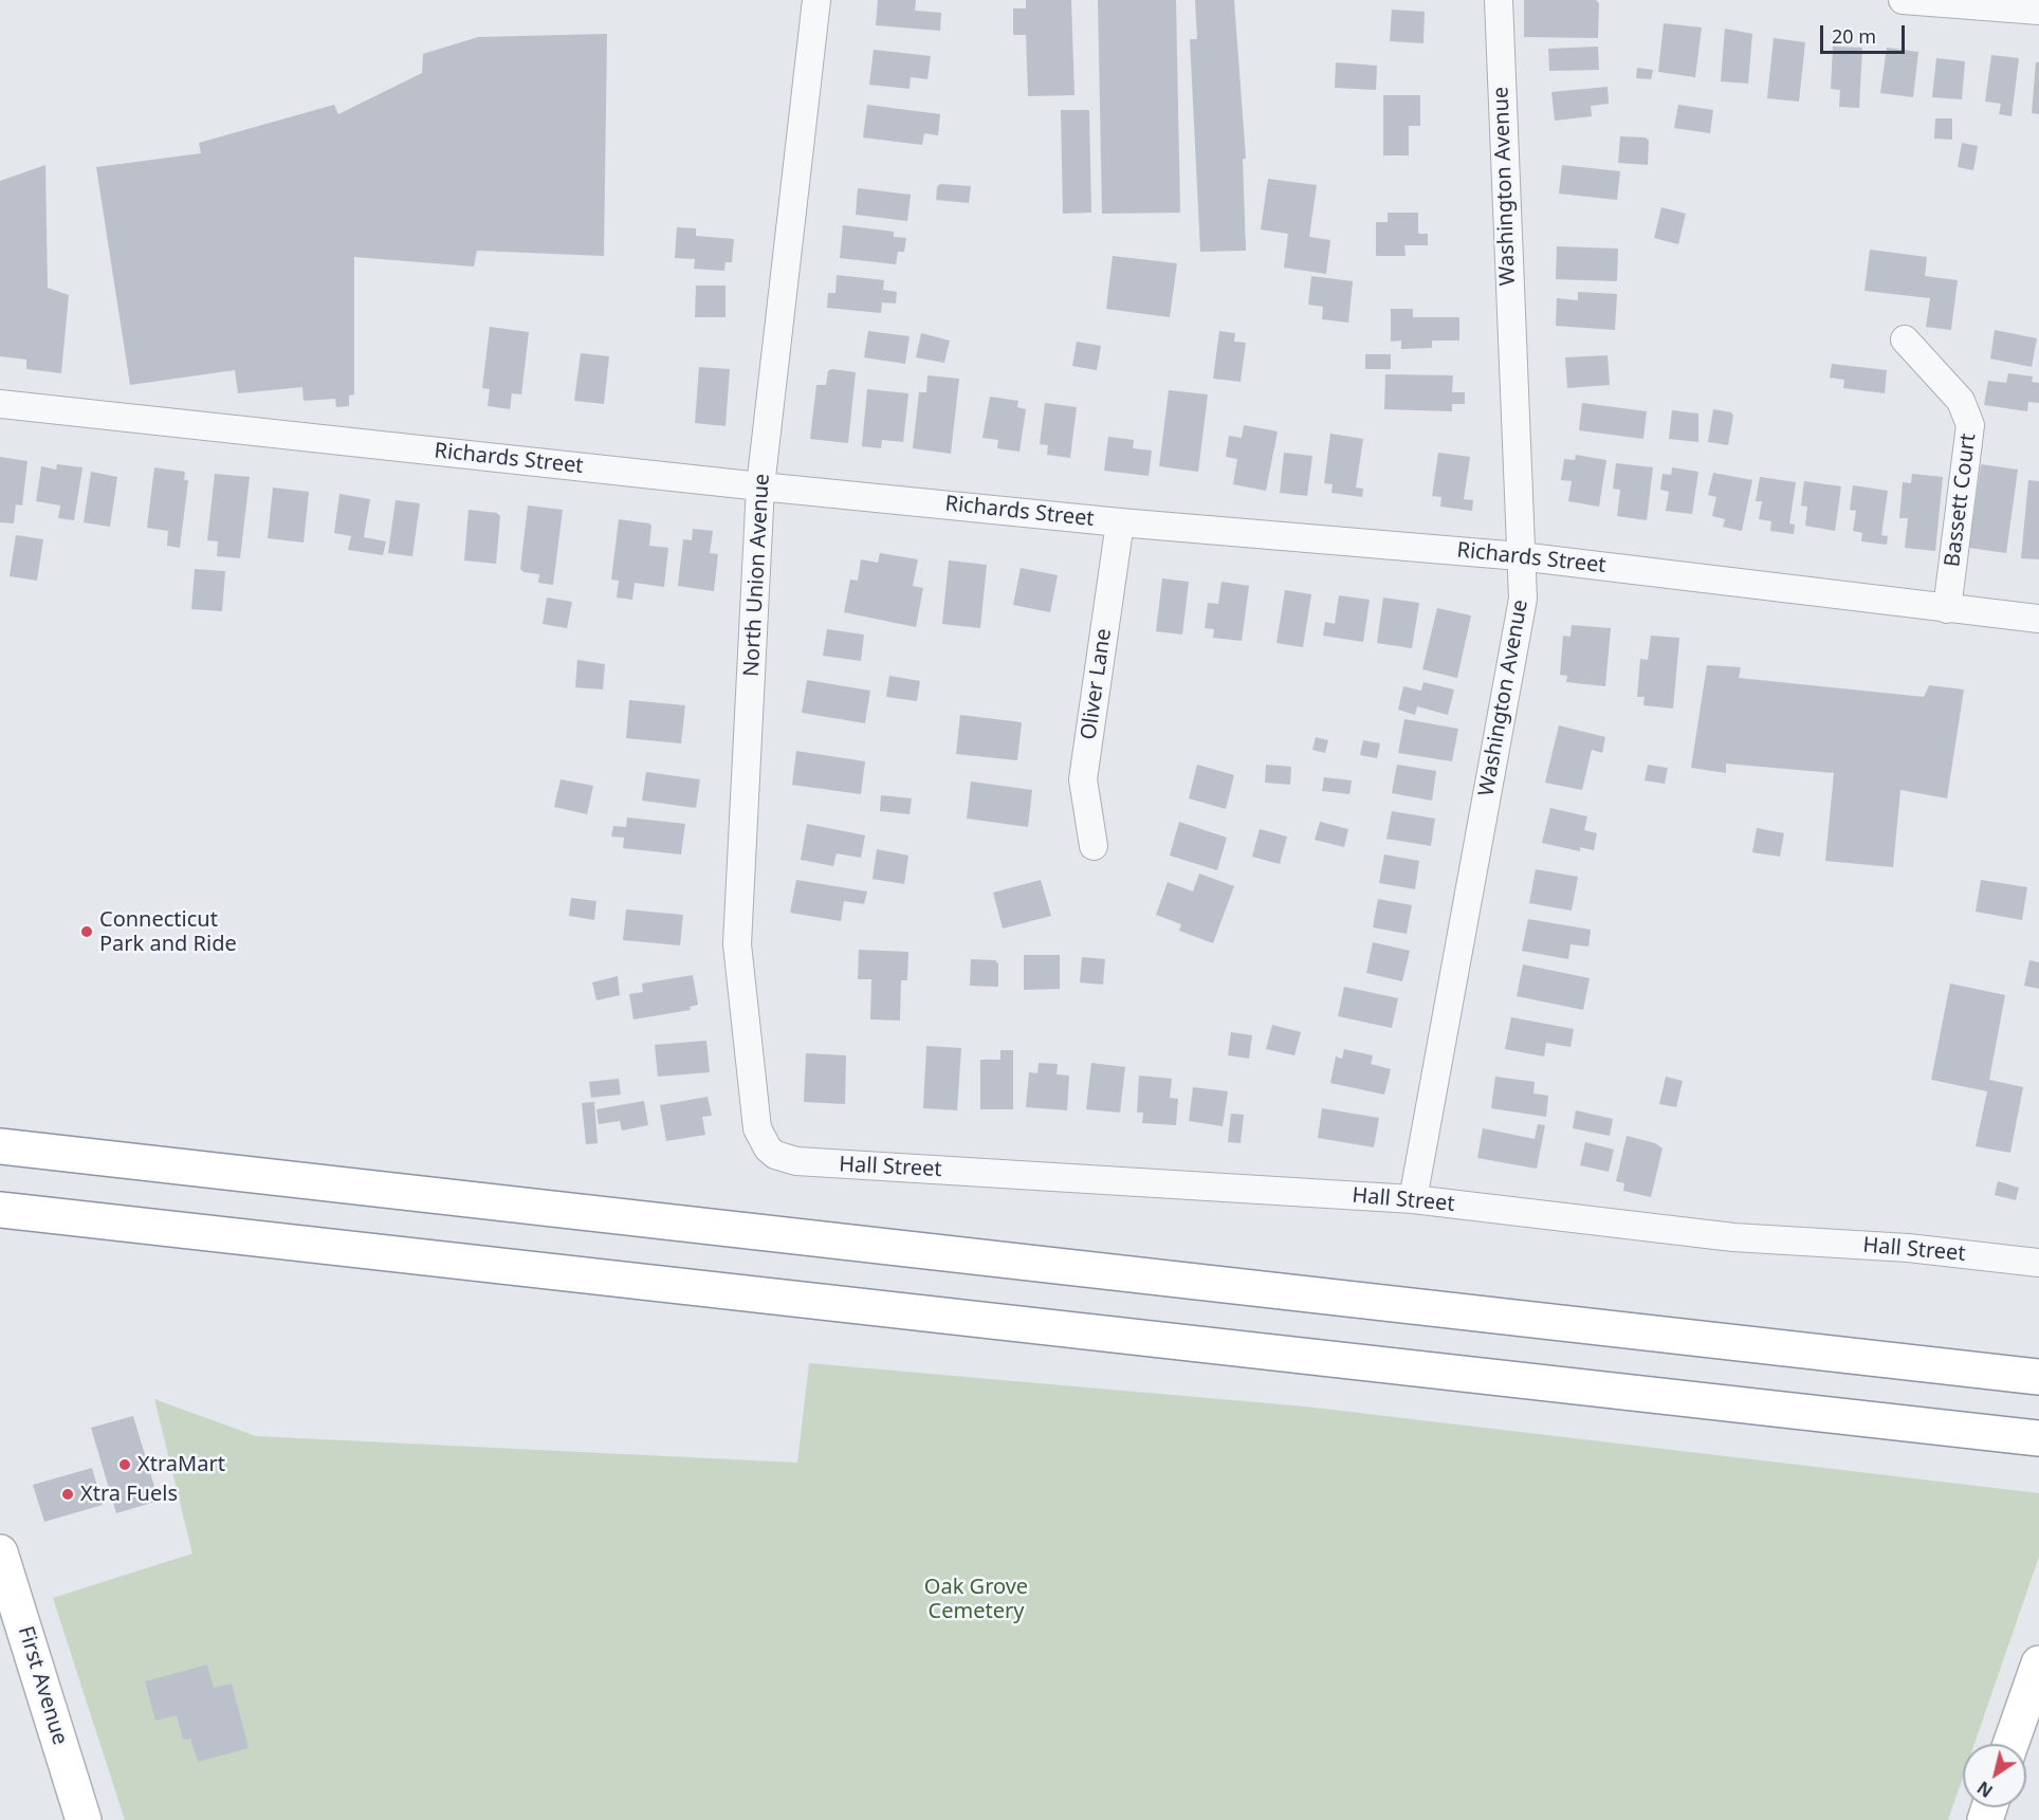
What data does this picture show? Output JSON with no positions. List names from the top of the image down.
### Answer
{
  "streets": {
    "main road": ["First Avenue"],
    "street": [
      "Washington Avenue",
      "Richards Street",
      "Bassett Court",
      "North Union Avenue",
      "Oliver Lane",
      "Hall Street"
    ]
  },
  "crossings": [
    ["Washington Avenue", "Richards Street"],
    ["Washington Avenue", "Hall Street"],
    ["Richards Street", "Bassett Court"],
    ["Richards Street", "North Union Avenue"],
    ["Richards Street", "Oliver Lane"],
    ["North Union Avenue", "Hall Street"]
  ],
  "parks": ["Oak Grove Cemetery"],
  "places": ["Connecticut Park and Ride", "XtraMart", "Xtra Fuels"],
  "scale_bar": "20 m",
  "north": "bottom left"
}
